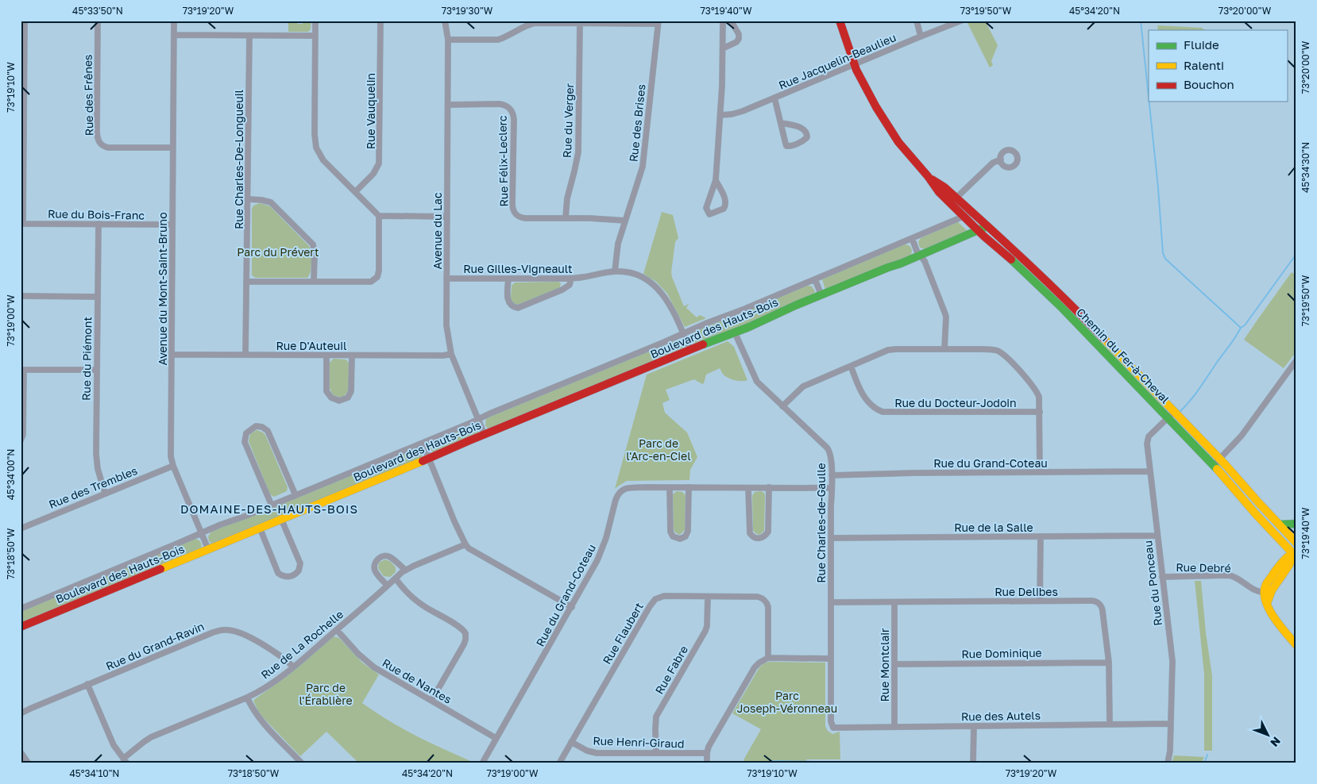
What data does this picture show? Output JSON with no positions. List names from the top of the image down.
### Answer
{
  "streets": {
    "street": [
      "Rue Jacquelin-Beaulieu",
      "Rue des Frênes",
      "Rue Vauquelin",
      "Rue du Verger",
      "Rue des Brises",
      "Rue Charles-De-Longueuil",
      "Rue Félix-Leclerc",
      "Rue du Bois-Franc",
      "Avenue du Lac",
      "Rue Gilles-Vigneault",
      "Avenue du Mont-Saint-Bruno",
      "Boulevard des Hauts-Bois",
      "Rue D'Auteuil",
      "Chemin du Fer-à-Cheval",
      "Rue du Piémont",
      "Rue du Docteur-Jodoin",
      "Rue du Grand-Coteau",
      "Rue des Trembles",
      "Rue Charles-de-Gaulle",
      "Rue de la Salle",
      "Rue Debré",
      "Rue du Ponceau",
      "Rue Delibes",
      "Rue Flaubert",
      "Rue de La Rochelle",
      "Rue du Grand-Ravin",
      "Rue Dominique",
      "Rue Montclair",
      "Rue Fabre",
      "Rue de Nantes",
      "Rue des Autels",
      "Rue Henri-Giraud"
    ]
  },
  "crossings": [
    ["Rue Jacquelin-Beaulieu", "Chemin du Fer-à-Cheval"],
    ["Rue des Frênes", "Avenue du Mont-Saint-Bruno"],
    ["Rue du Verger", "Rue Félix-Leclerc"],
    ["Rue des Brises", "Rue Félix-Leclerc"],
    ["Rue des Brises", "Rue Gilles-Vigneault"],
    ["Rue Charles-De-Longueuil", "Rue D'Auteuil"],
    ["Rue Félix-Leclerc", "Avenue du Lac"],
    ["Rue du Bois-Franc", "Avenue du Mont-Saint-Bruno"],
    ["Rue du Bois-Franc", "Rue du Piémont"],
    ["Avenue du Lac", "Rue Gilles-Vigneault"],
    ["Avenue du Lac", "Boulevard des Hauts-Bois"],
    ["Avenue du Lac", "Rue D'Auteuil"],
    ["Rue Gilles-Vigneault", "Boulevard des Hauts-Bois"],
    ["Avenue du Mont-Saint-Bruno", "Boulevard des Hauts-Bois"],
    ["Avenue du Mont-Saint-Bruno", "Rue D'Auteuil"],
    ["Avenue du Mont-Saint-Bruno", "Rue des Trembles"],
    ["Boulevard des Hauts-Bois", "Chemin du Fer-à-Cheval"],
    ["Boulevard des Hauts-Bois", "Rue Charles-de-Gaulle"],
    ["Chemin du Fer-à-Cheval", "Rue du Ponceau"],
    ["Rue du Piémont", "Rue des Trembles"],
    ["Rue du Grand-Coteau", "Rue Charles-de-Gaulle"],
    ["Rue du Grand-Coteau", "Rue du Ponceau"],
    ["Rue du Grand-Coteau", "Rue de Nantes"],
    ["Rue Charles-de-Gaulle", "Rue de la Salle"],
    ["Rue Charles-de-Gaulle", "Rue Delibes"],
    ["Rue Charles-de-Gaulle", "Rue des Autels"],
    ["Rue de la Salle", "Rue du Ponceau"],
    ["Rue Debré", "Rue du Ponceau"],
    ["Rue du Ponceau", "Rue des Autels"],
    ["Rue Delibes", "Rue Dominique"],
    ["Rue Delibes", "Rue Montclair"],
    ["Rue Delibes", "Rue des Autels"],
    ["Rue Flaubert", "Rue Fabre"],
    ["Rue Flaubert", "Rue Henri-Giraud"],
    ["Rue de La Rochelle", "Rue du Grand-Ravin"],
    ["Rue de La Rochelle", "Rue de Nantes"],
    ["Rue Dominique", "Rue Montclair"],
    ["Rue Montclair", "Rue des Autels"],
    ["Rue Fabre", "Rue Henri-Giraud"]
  ],
  "districts": ["DOMAINE-DES-HAUTS-BOIS"],
  "parks": [
    "Parc du Prévert",
    "Parc de l'Arc-en-Ciel",
    "Parc de l'Érablière",
    "Parc Joseph-Véronneau"
  ],
  "legend": ["Fluide", "Ralenti", "Bouchon"],
  "north": "bottom right",
  "coordinates": [
    "45°33'50\"N",
    "73°19'20\"W",
    "73°19'30\"W",
    "73°19'40\"W",
    "73°19'50\"W",
    "45°34'20\"N",
    "73°20'00\"W",
    "73°19'10\"W",
    "45°34'30\"N",
    "73°19'00\"W",
    "45°34'00\"N",
    "73°18'50\"W",
    "45°34'10\"N"
  ]
}
